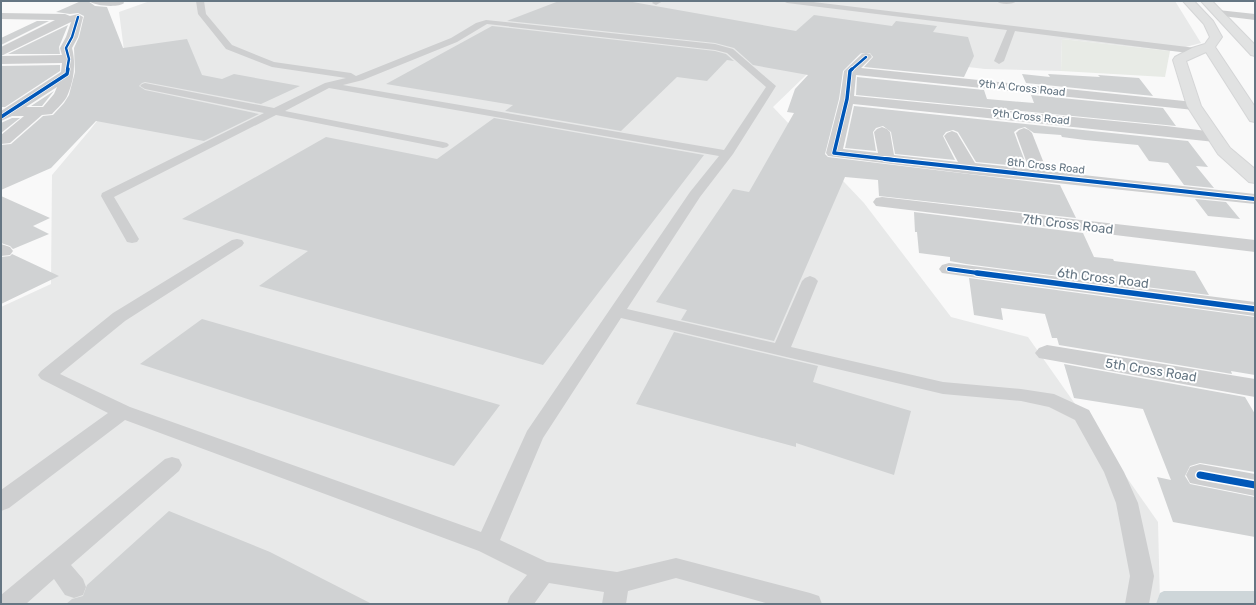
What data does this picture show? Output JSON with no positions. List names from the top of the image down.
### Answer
{
  "streets": {
    "street": [
      "9th A Cross Road",
      "9th Cross Road",
      "8th Cross Road",
      "7th Cross Road",
      "6th Cross Road",
      "5th Cross Road"
    ]
  },
  "crossings": [
    ["9th Cross Road", "8th Cross Road"]
  ]
}
